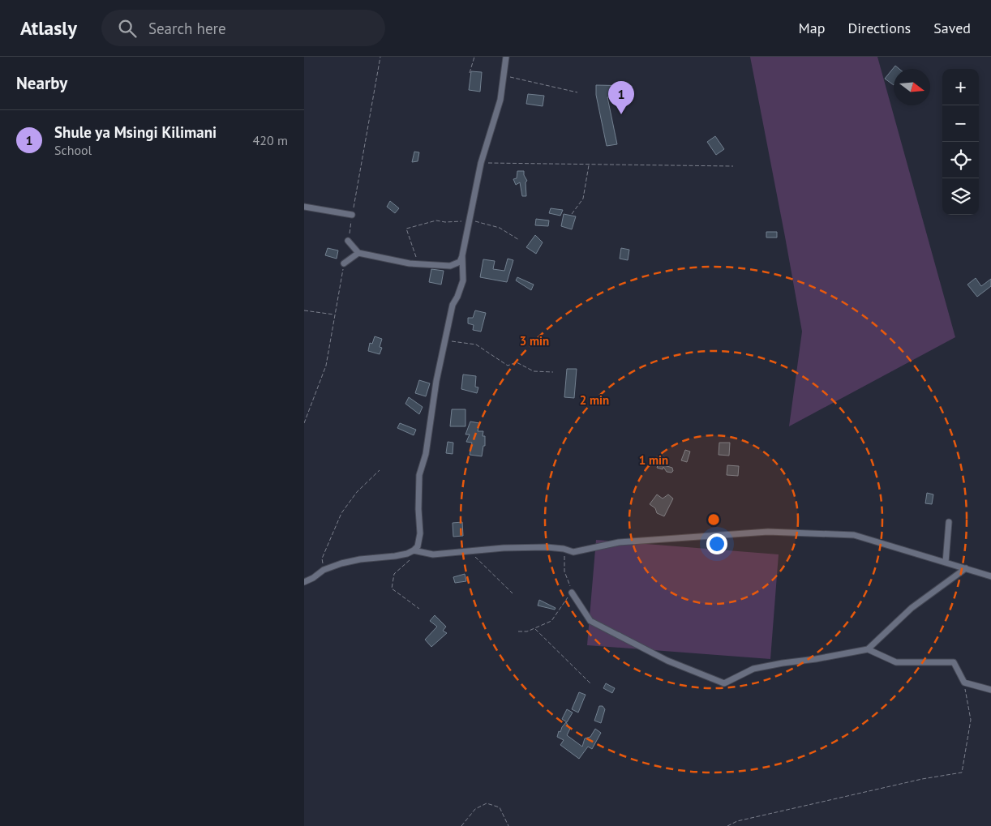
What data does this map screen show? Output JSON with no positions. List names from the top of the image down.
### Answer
{
  "north": "right",
  "page": {
    "header": "Atlasly",
    "search": "Search here",
    "nav": ["Map", "Directions", "Saved"],
    "heading": "Nearby",
    "map_buttons": ["+", "−"],
    "pins": "1",
    "list": [
      {
        "mark": "1",
        "name": "Shule ya Msingi Kilimani",
        "note": "School",
        "value": "420 m"
      }
    ]
  },
  "rings": ["3 min", "2 min", "1 min"]
}
